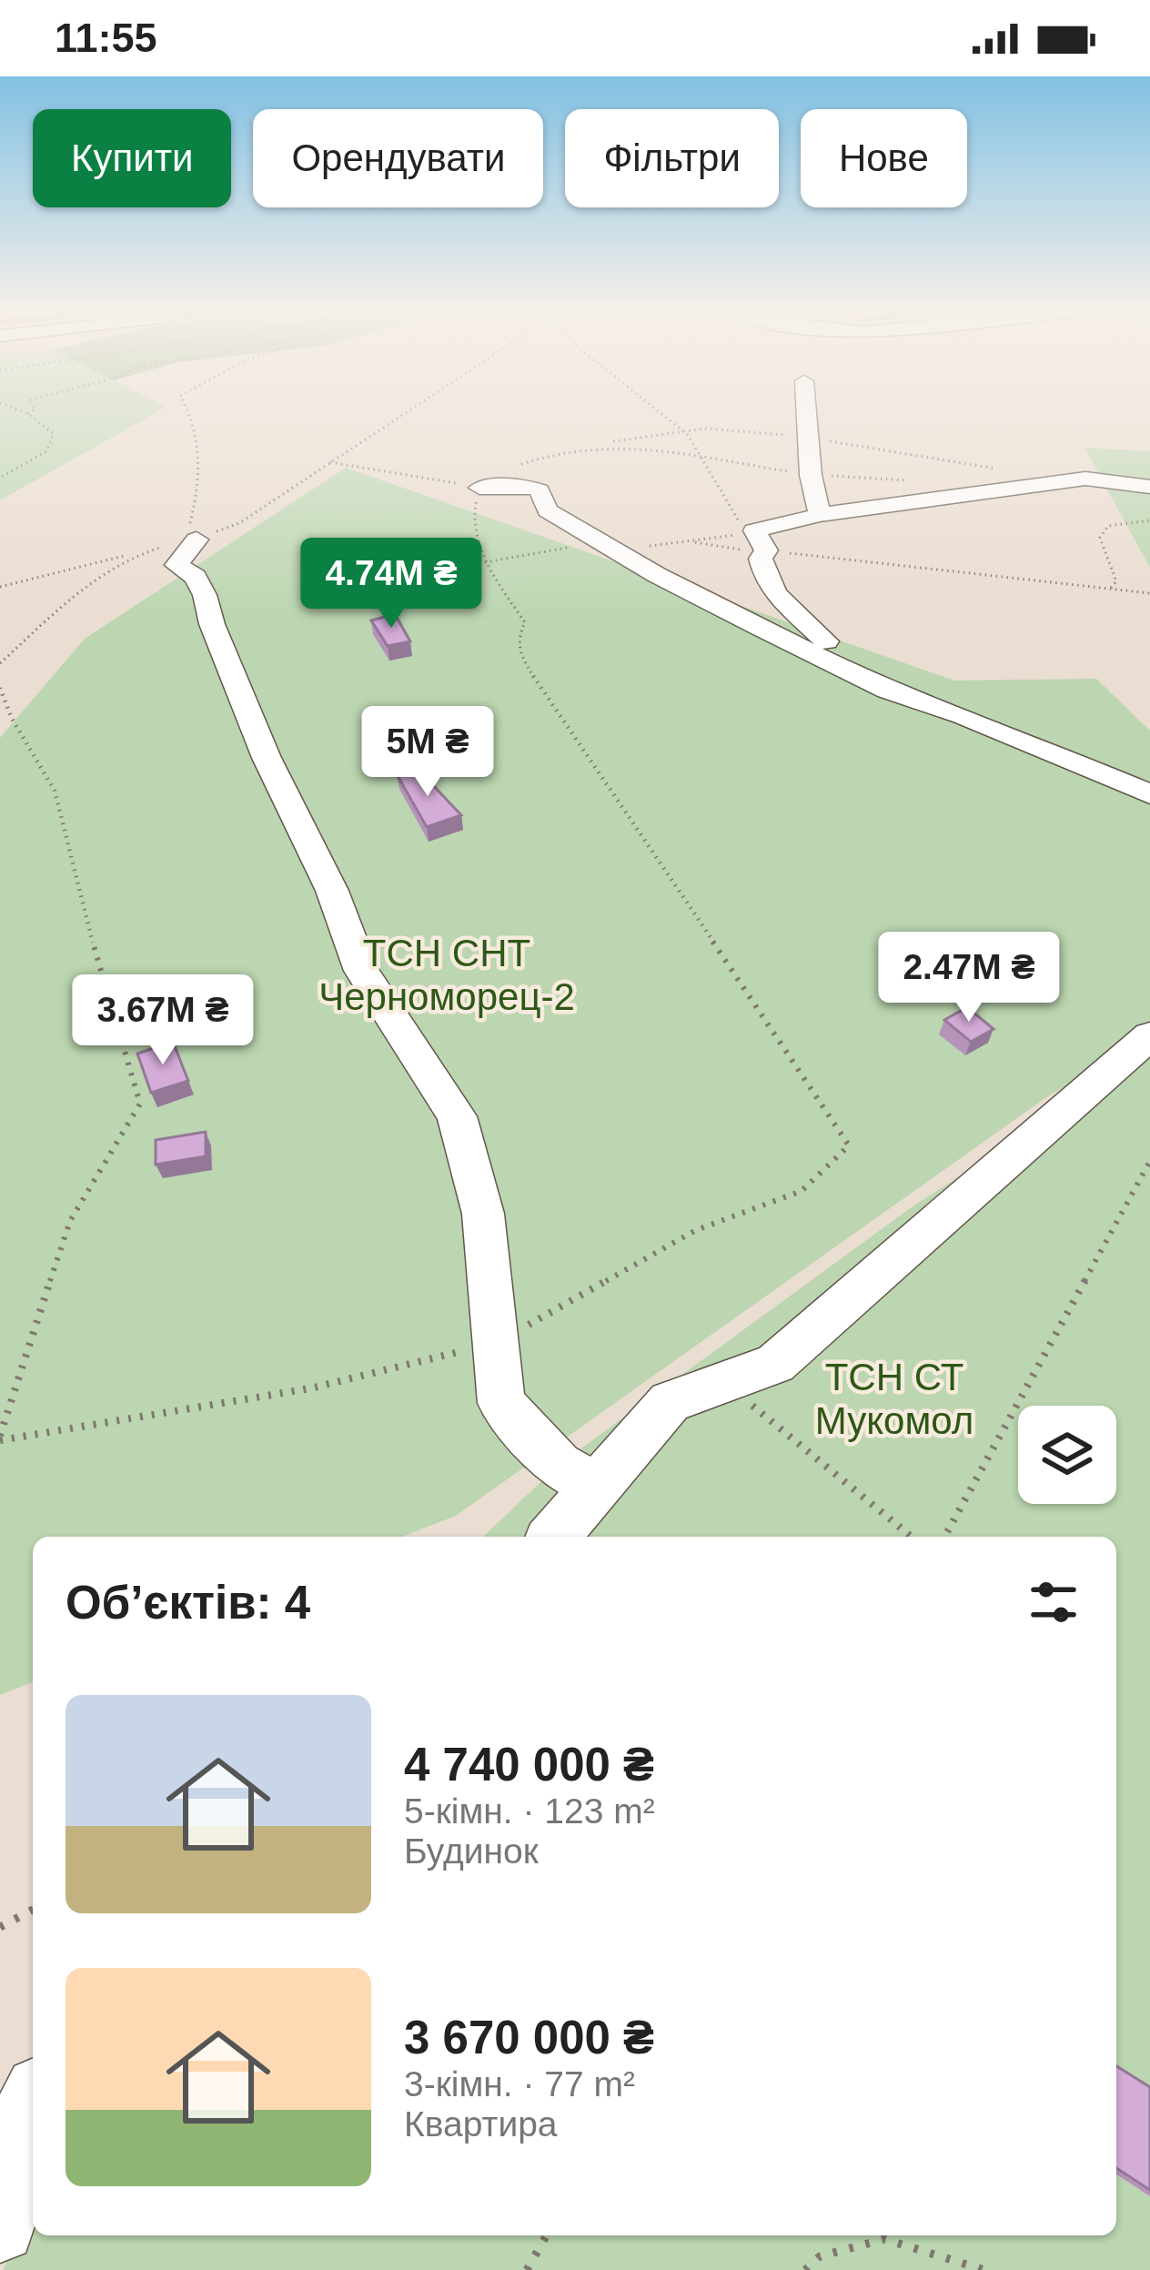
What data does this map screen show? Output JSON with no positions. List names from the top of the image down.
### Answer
{
  "parks": ["ТСН СНТ Черноморец-2", "ТСН СТ Мукомол"],
  "page": {
    "status": "11:55",
    "chip": [
      "Купити",
      "Орендувати",
      "Фільтри",
      "Нове"
    ],
    "price": [
      "4.74M ₴",
      "5M ₴",
      "2.47M ₴",
      "3.67M ₴"
    ],
    "heading": "Об’єктів: 4",
    "list": [
      {
        "name": "4 740 000 ₴",
        "note": "5-кімн. · 123 m² · Будинок"
      },
      {
        "name": "3 670 000 ₴",
        "note": "3-кімн. · 77 m² · Квартира"
      }
    ]
  }
}
